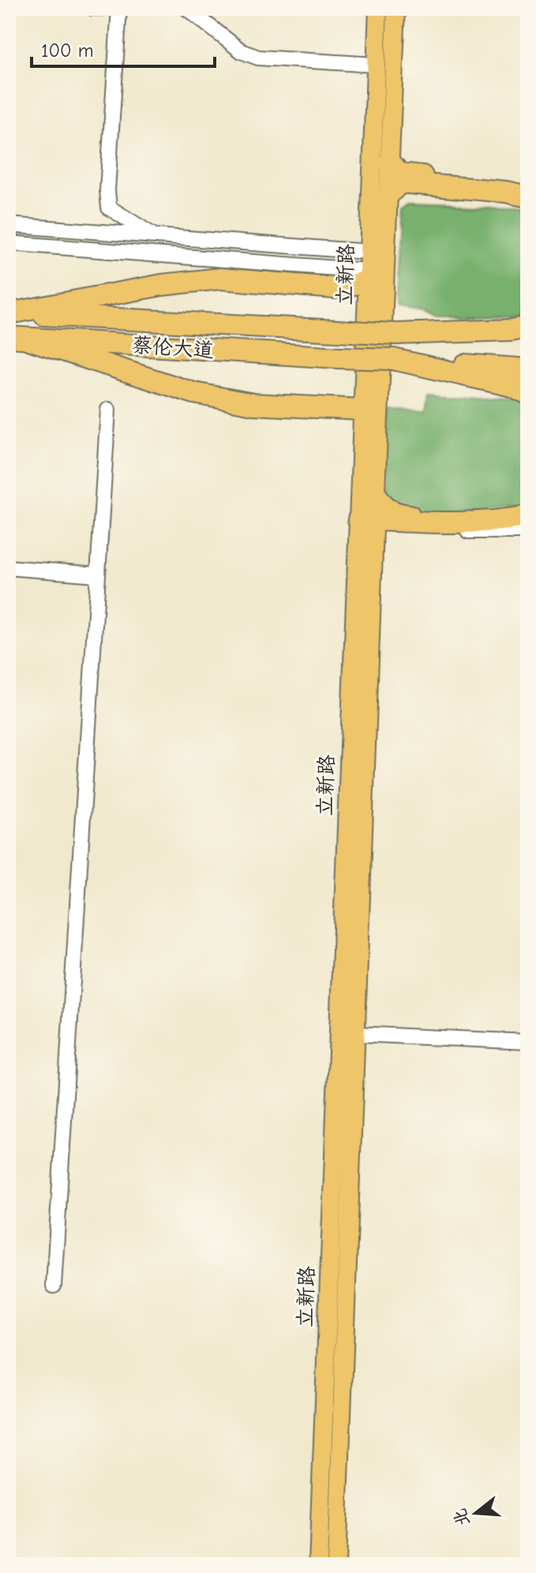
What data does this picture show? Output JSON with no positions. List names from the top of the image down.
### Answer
{
  "streets": {
    "highway": ["蔡伦大道"],
    "main road": ["立新路"]
  },
  "scale_bar": "100 m",
  "north": "left"
}
